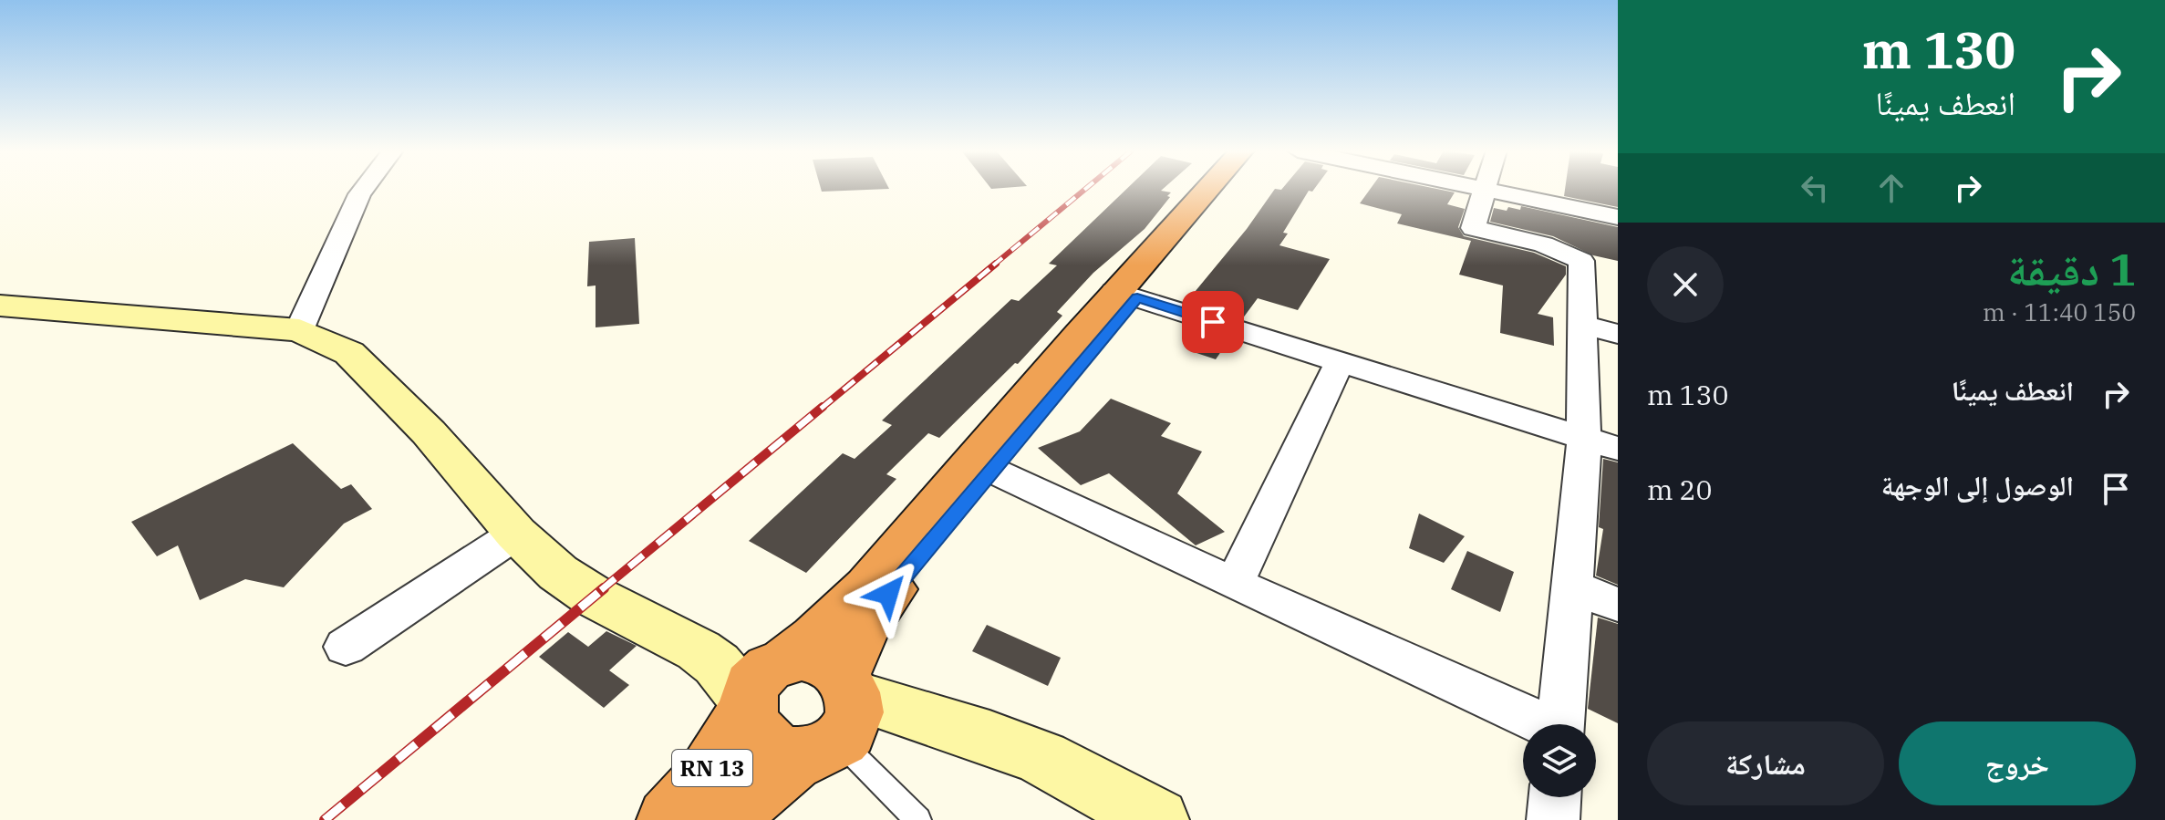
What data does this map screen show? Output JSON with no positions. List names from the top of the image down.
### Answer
{
  "streets": {
    "highway": ["RN 13"]
  },
  "page": {
    "turn": ["130 m", "انعطف يمينًا"],
    "heading": ["1 دقيقة", "150 m · 11:40"],
    "list": [
      {
        "name": "انعطف يمينًا",
        "value": "130 m"
      },
      {
        "name": "الوصول إلى الوجهة",
        "value": "20 m"
      }
    ],
    "buttons": ["خروج", "مشاركة"]
  }
}
